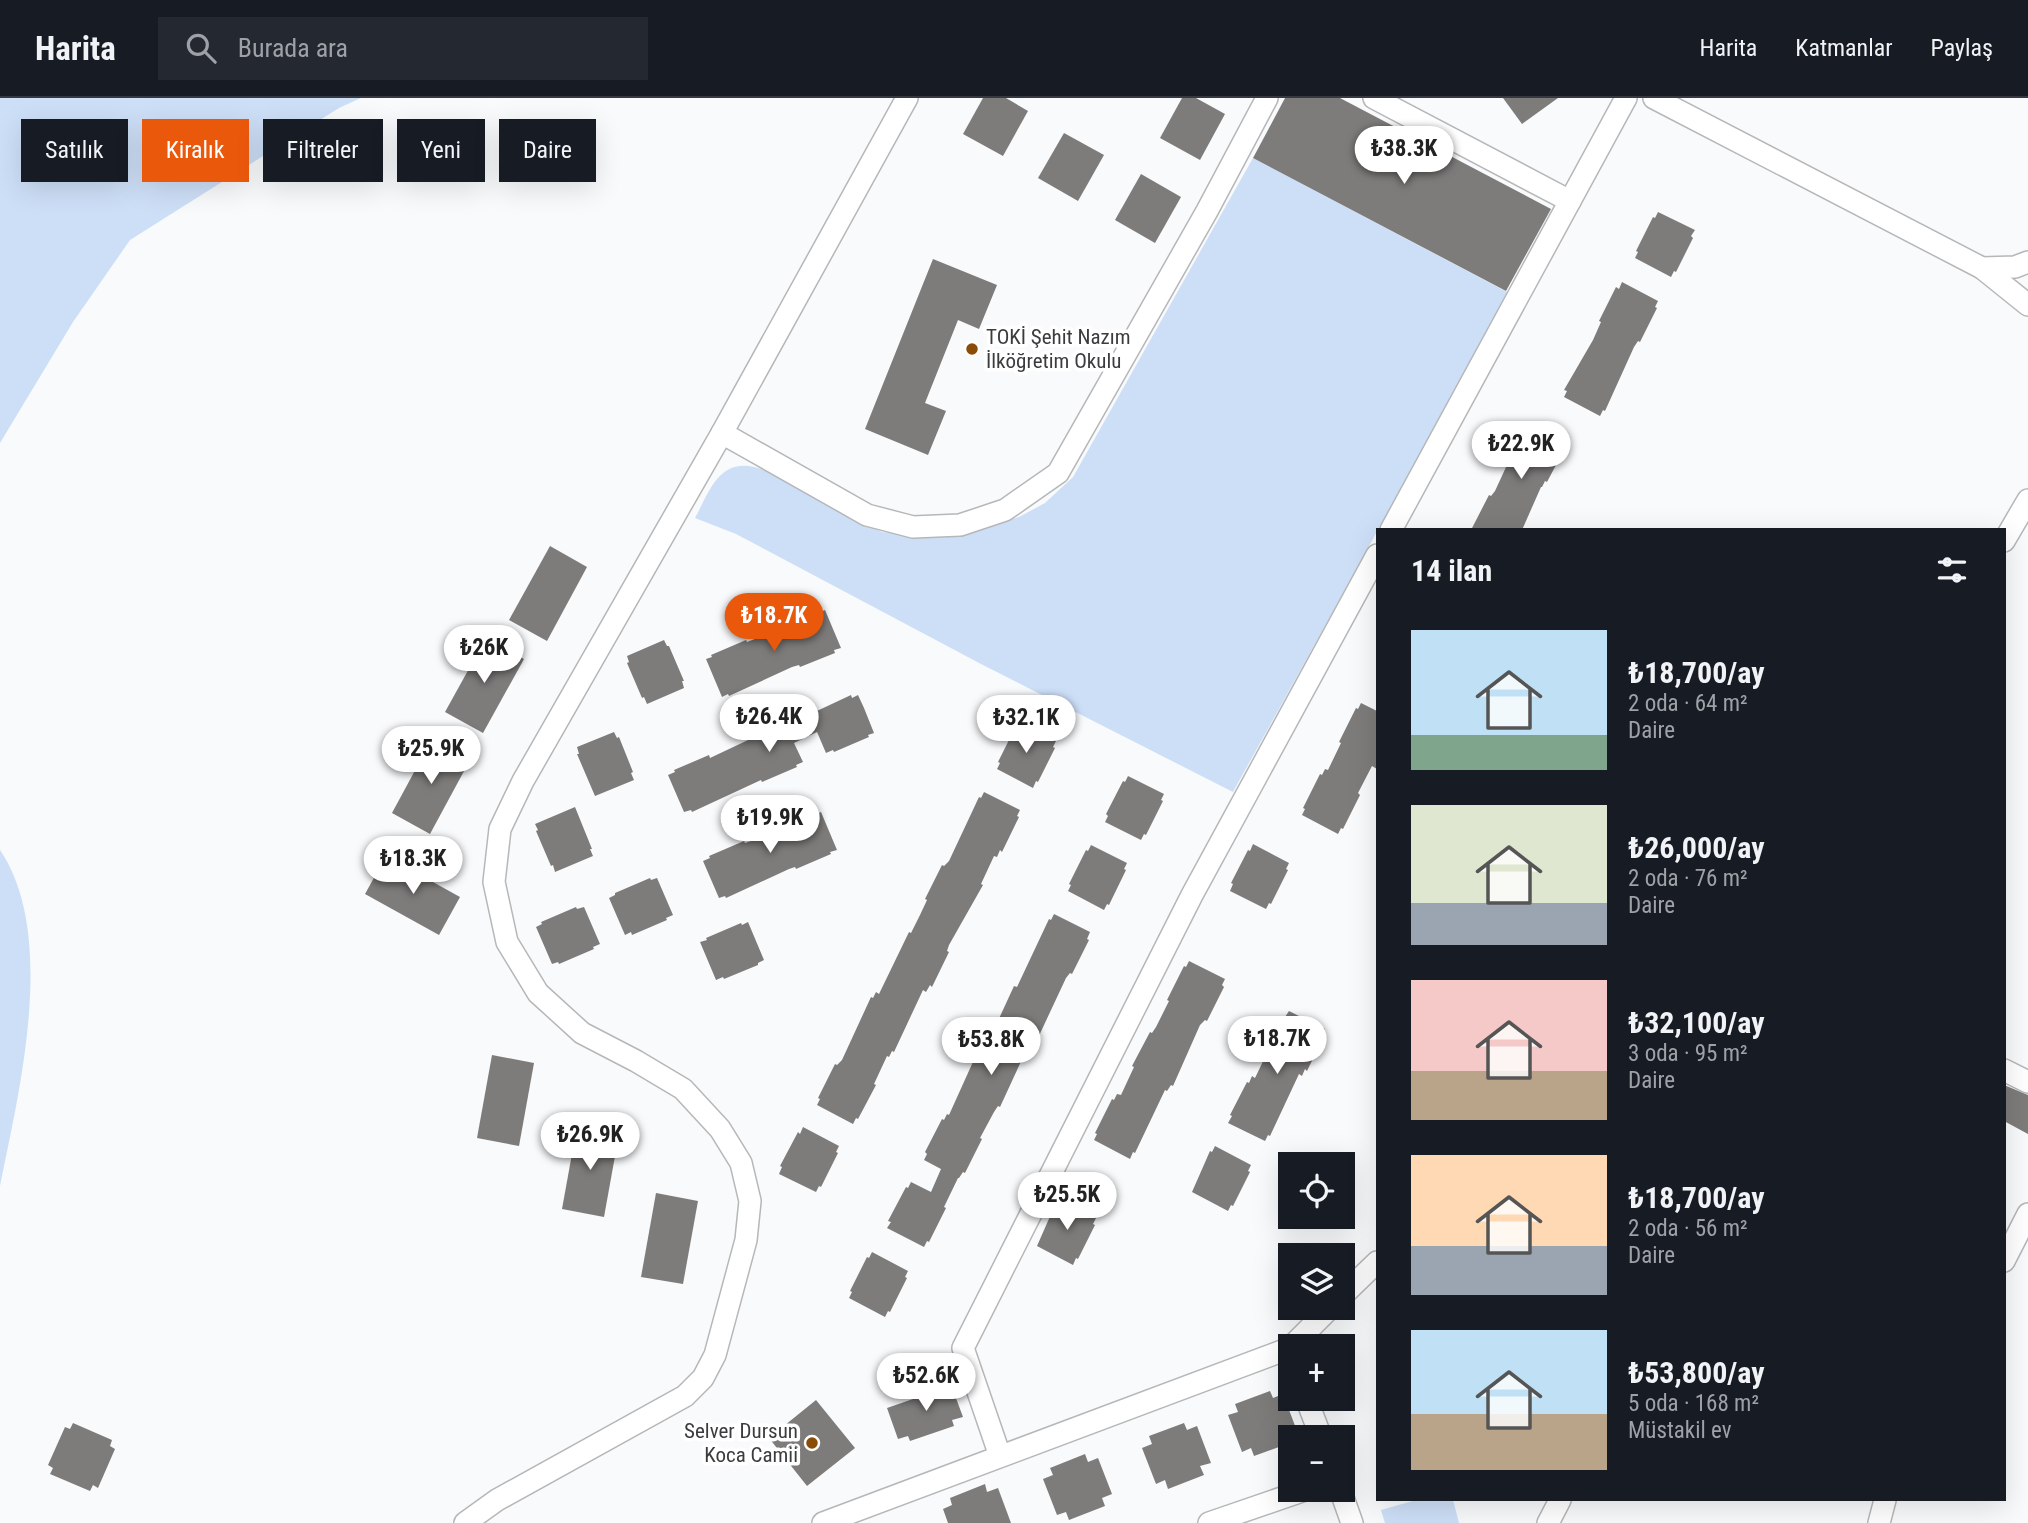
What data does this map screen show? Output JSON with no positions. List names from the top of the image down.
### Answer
{
  "places": ["TOKİ Şehit Nazım İlköğretim Okulu", "Selver Dursun Koca Camii"],
  "page": {
    "header": "Harita",
    "search": "Burada ara",
    "nav": ["Harita", "Katmanlar", "Paylaş"],
    "chip": [
      "Satılık",
      "Kiralık",
      "Filtreler",
      "Yeni",
      "Daire"
    ],
    "price": [
      "₺38.3K",
      "₺22.9K",
      "₺18.7K",
      "₺26K",
      "₺26.4K",
      "₺32.1K",
      "₺25.9K",
      "₺19.9K",
      "₺18.3K",
      "₺18.7K",
      "₺53.8K",
      "₺26.9K",
      "₺25.5K",
      "₺52.6K"
    ],
    "heading": "14 ilan",
    "list": [
      {
        "name": "₺18,700/ay",
        "note": "2 oda · 64 m² · Daire"
      },
      {
        "name": "₺26,000/ay",
        "note": "2 oda · 76 m² · Daire"
      },
      {
        "name": "₺32,100/ay",
        "note": "3 oda · 95 m² · Daire"
      },
      {
        "name": "₺18,700/ay",
        "note": "2 oda · 56 m² · Daire"
      },
      {
        "name": "₺53,800/ay",
        "note": "5 oda · 168 m² · Müstakil ev"
      }
    ],
    "map_buttons": ["+", "−"]
  }
}
